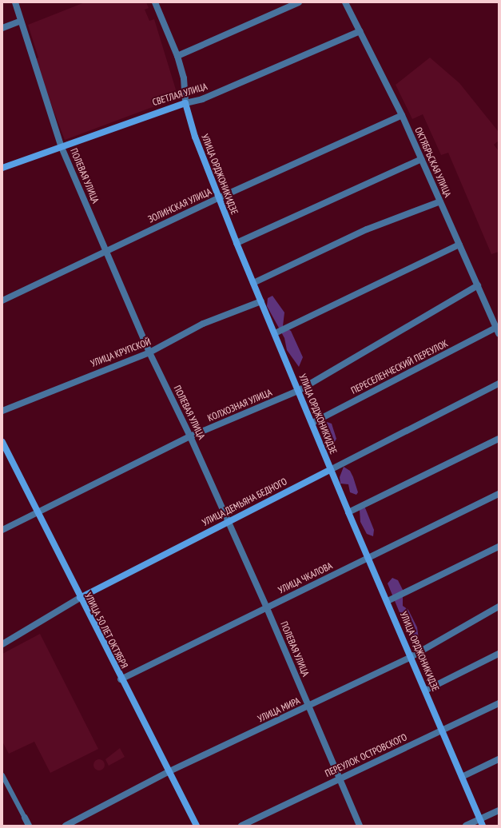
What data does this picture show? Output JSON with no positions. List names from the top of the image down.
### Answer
{
  "streets": {
    "main road": [
      "СВЕТЛАЯ УЛИЦА",
      "УЛИЦА ОРДЖОНИКИДЗЕ",
      "УЛИЦА ДЕМЬЯНА БЕДНОГО",
      "УЛИЦА 50 ЛЕТ ОКТЯБРЯ"
    ],
    "street": [
      "ОКТЯБРЬСКАЯ УЛИЦА",
      "ПОЛЕВАЯ УЛИЦА",
      "ЗОЛИНСКАЯ УЛИЦА",
      "УЛИЦА КРУПСКОЙ",
      "ПЕРЕСЕЛЕНЧЕСКИЙ ПЕРЕУЛОК",
      "КОЛХОЗНАЯ УЛИЦА",
      "УЛИЦА ЧКАЛОВА",
      "УЛИЦА МИРА",
      "ПЕРЕУЛОК ОСТРОВСКОГО"
    ]
  },
  "crossings": [
    ["СВЕТЛАЯ УЛИЦА", "ОКТЯБРЬСКАЯ УЛИЦА"],
    ["СВЕТЛАЯ УЛИЦА", "УЛИЦА ОРДЖОНИКИДЗЕ"],
    ["СВЕТЛАЯ УЛИЦА", "ПОЛЕВАЯ УЛИЦА"],
    ["ОКТЯБРЬСКАЯ УЛИЦА", "ЗОЛИНСКАЯ УЛИЦА"],
    ["ОКТЯБРЬСКАЯ УЛИЦА", "ПЕРЕСЕЛЕНЧЕСКИЙ ПЕРЕУЛОК"],
    ["ОКТЯБРЬСКАЯ УЛИЦА", "КОЛХОЗНАЯ УЛИЦА"],
    ["УЛИЦА ОРДЖОНИКИДЗЕ", "ЗОЛИНСКАЯ УЛИЦА"],
    ["УЛИЦА ОРДЖОНИКИДЗЕ", "УЛИЦА КРУПСКОЙ"],
    ["УЛИЦА ОРДЖОНИКИДЗЕ", "ПЕРЕСЕЛЕНЧЕСКИЙ ПЕРЕУЛОК"],
    ["УЛИЦА ОРДЖОНИКИДЗЕ", "КОЛХОЗНАЯ УЛИЦА"],
    ["УЛИЦА ОРДЖОНИКИДЗЕ", "УЛИЦА ДЕМЬЯНА БЕДНОГО"],
    ["УЛИЦА ОРДЖОНИКИДЗЕ", "УЛИЦА ЧКАЛОВА"],
    ["УЛИЦА ОРДЖОНИКИДЗЕ", "УЛИЦА МИРА"],
    ["УЛИЦА ОРДЖОНИКИДЗЕ", "ПЕРЕУЛОК ОСТРОВСКОГО"],
    ["ПОЛЕВАЯ УЛИЦА", "ЗОЛИНСКАЯ УЛИЦА"],
    ["ПОЛЕВАЯ УЛИЦА", "УЛИЦА КРУПСКОЙ"],
    ["ПОЛЕВАЯ УЛИЦА", "КОЛХОЗНАЯ УЛИЦА"],
    ["ПОЛЕВАЯ УЛИЦА", "УЛИЦА ДЕМЬЯНА БЕДНОГО"],
    ["ПОЛЕВАЯ УЛИЦА", "УЛИЦА ЧКАЛОВА"],
    ["ПОЛЕВАЯ УЛИЦА", "УЛИЦА МИРА"],
    ["ПОЛЕВАЯ УЛИЦА", "ПЕРЕУЛОК ОСТРОВСКОГО"],
    ["КОЛХОЗНАЯ УЛИЦА", "УЛИЦА 50 ЛЕТ ОКТЯБРЯ"],
    ["УЛИЦА ДЕМЬЯНА БЕДНОГО", "УЛИЦА 50 ЛЕТ ОКТЯБРЯ"],
    ["УЛИЦА ЧКАЛОВА", "УЛИЦА 50 ЛЕТ ОКТЯБРЯ"],
    ["УЛИЦА 50 ЛЕТ ОКТЯБРЯ", "УЛИЦА МИРА"]
  ]
}
